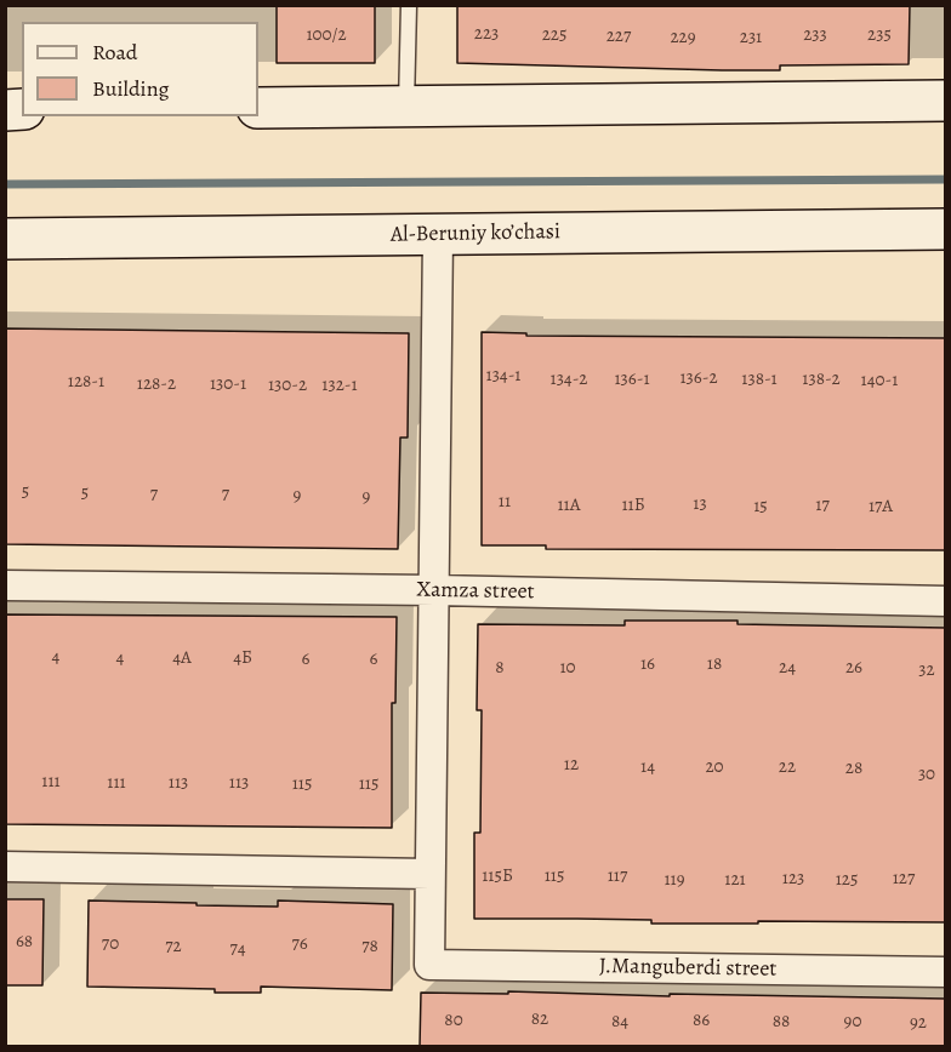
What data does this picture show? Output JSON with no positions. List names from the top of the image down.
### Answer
{
  "streets": {
    "main road": ["Al-Beruniy ko’chasi"],
    "street": ["Xamza street", "J.Manguberdi street"]
  },
  "house_numbers": [
    "223",
    "100/2",
    "225",
    "233",
    "235",
    "227",
    "229",
    "231",
    "134-1",
    "136-2",
    "134-2",
    "136-1",
    "138-1",
    "138-2",
    "140-1",
    "128-1",
    "128-2",
    "130-1",
    "130-2",
    "132-1",
    "5",
    "5",
    "7",
    "7",
    "9",
    "9",
    "11",
    "13",
    "11А",
    "11Б",
    "17",
    "15",
    "17A",
    "4",
    "4",
    "4А",
    "4Б",
    "6",
    "6",
    "16",
    "18",
    "8",
    "10",
    "24",
    "26",
    "32",
    "12",
    "14",
    "20",
    "22",
    "28",
    "30",
    "111",
    "111",
    "113",
    "113",
    "115",
    "115",
    "115Б",
    "115",
    "117",
    "123",
    "127",
    "119",
    "121",
    "125",
    "68",
    "70",
    "76",
    "72",
    "78",
    "74",
    "82",
    "80",
    "86",
    "84",
    "88",
    "90",
    "92"
  ],
  "legend": ["Road", "Building"]
}
